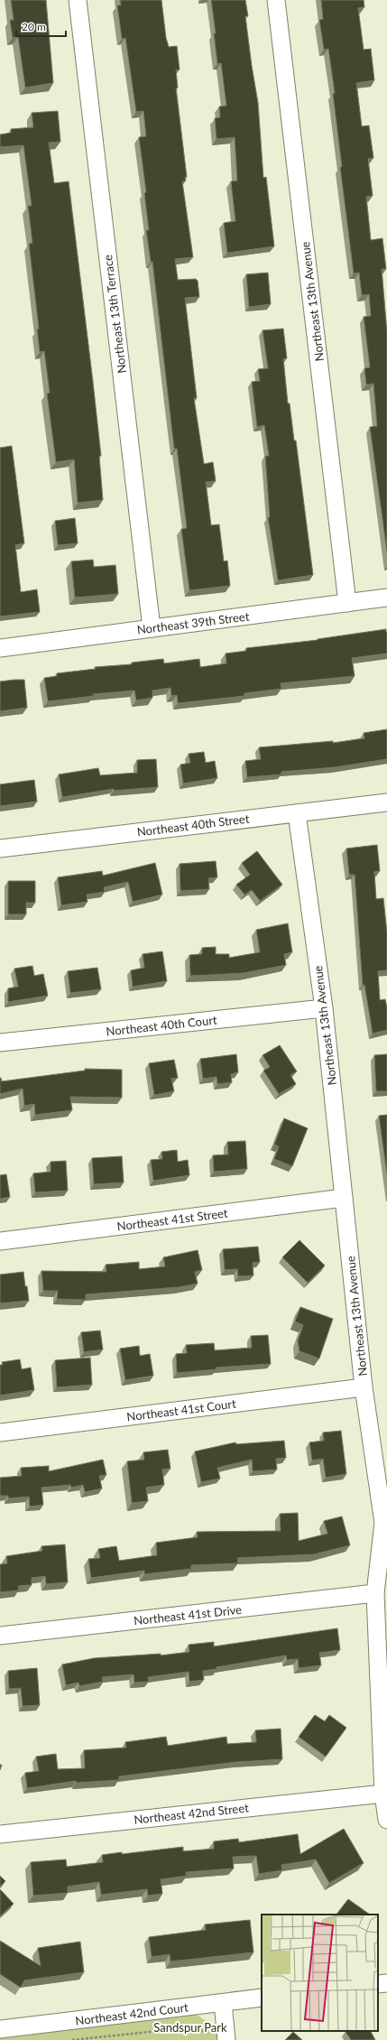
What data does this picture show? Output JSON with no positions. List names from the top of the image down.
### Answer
{
  "streets": {
    "street": [
      "Northeast 13th Avenue",
      "Northeast 13th Terrace",
      "Northeast 39th Street",
      "Northeast 40th Street",
      "Northeast 40th Court",
      "Northeast 41st Street",
      "Northeast 41st Court",
      "Northeast 41st Drive",
      "Northeast 42nd Street",
      "Northeast 42nd Court"
    ]
  },
  "crossings": [
    ["Northeast 13th Avenue", "Northeast 39th Street"],
    ["Northeast 13th Avenue", "Northeast 40th Street"],
    ["Northeast 13th Avenue", "Northeast 40th Court"],
    ["Northeast 13th Avenue", "Northeast 41st Street"],
    ["Northeast 13th Avenue", "Northeast 41st Court"],
    ["Northeast 13th Avenue", "Northeast 41st Drive"],
    ["Northeast 13th Avenue", "Northeast 42nd Street"],
    ["Northeast 13th Terrace", "Northeast 39th Street"]
  ],
  "parks": ["Sandspur Park"],
  "scale_bar": "20 m"
}
